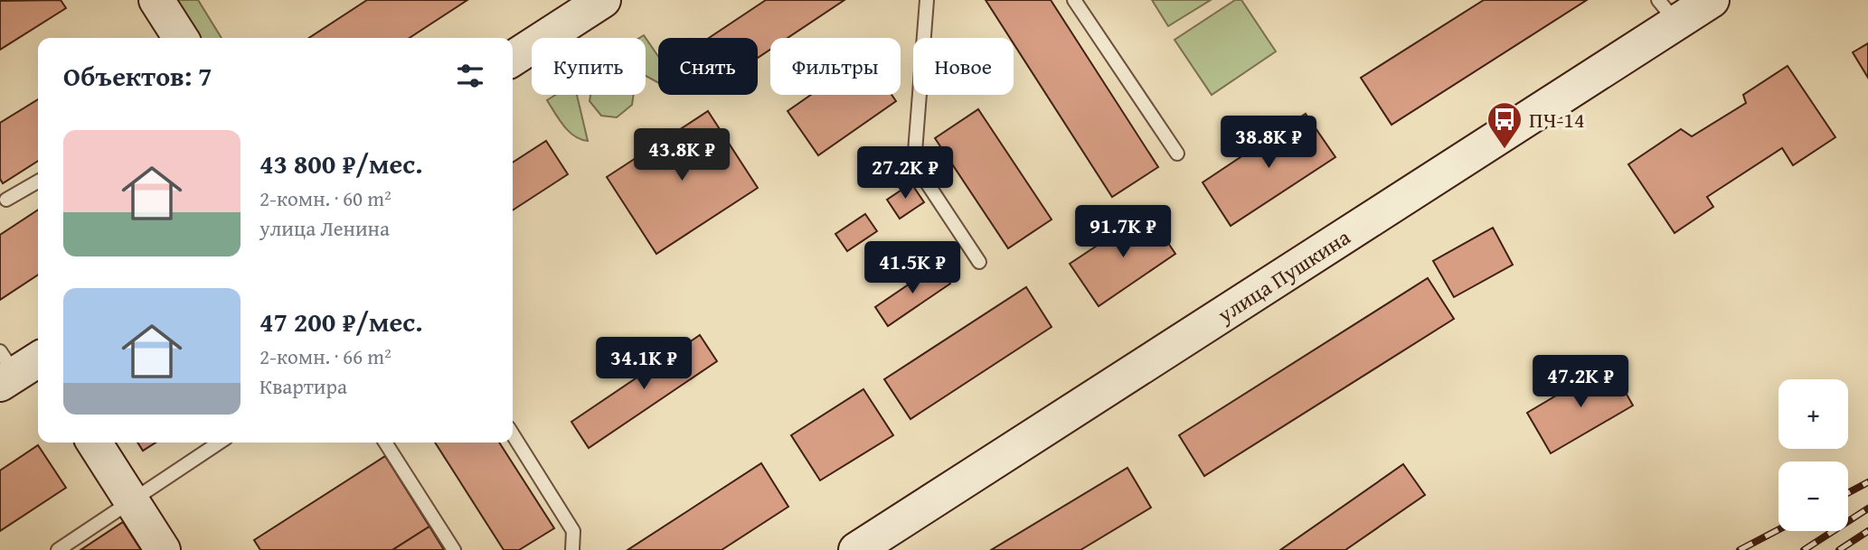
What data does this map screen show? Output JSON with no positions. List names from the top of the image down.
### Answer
{
  "streets": {
    "street": ["улица Пушкина"]
  },
  "places": {
    "bus stop": ["ПЧ-14"]
  },
  "page": {
    "chip": [
      "Купить",
      "Снять",
      "Фильтры",
      "Новое"
    ],
    "heading": "Объектов: 7",
    "list": [
      {
        "name": "43 800 ₽/мес.",
        "note": "2-комн. · 60 m² · улица Ленина"
      },
      {
        "name": "47 200 ₽/мес.",
        "note": "2-комн. · 66 m² · Квартира"
      }
    ],
    "price": [
      "38.8K ₽",
      "43.8K ₽",
      "27.2K ₽",
      "91.7K ₽",
      "41.5K ₽",
      "34.1K ₽",
      "47.2K ₽"
    ],
    "map_buttons": ["+", "−"]
  }
}
